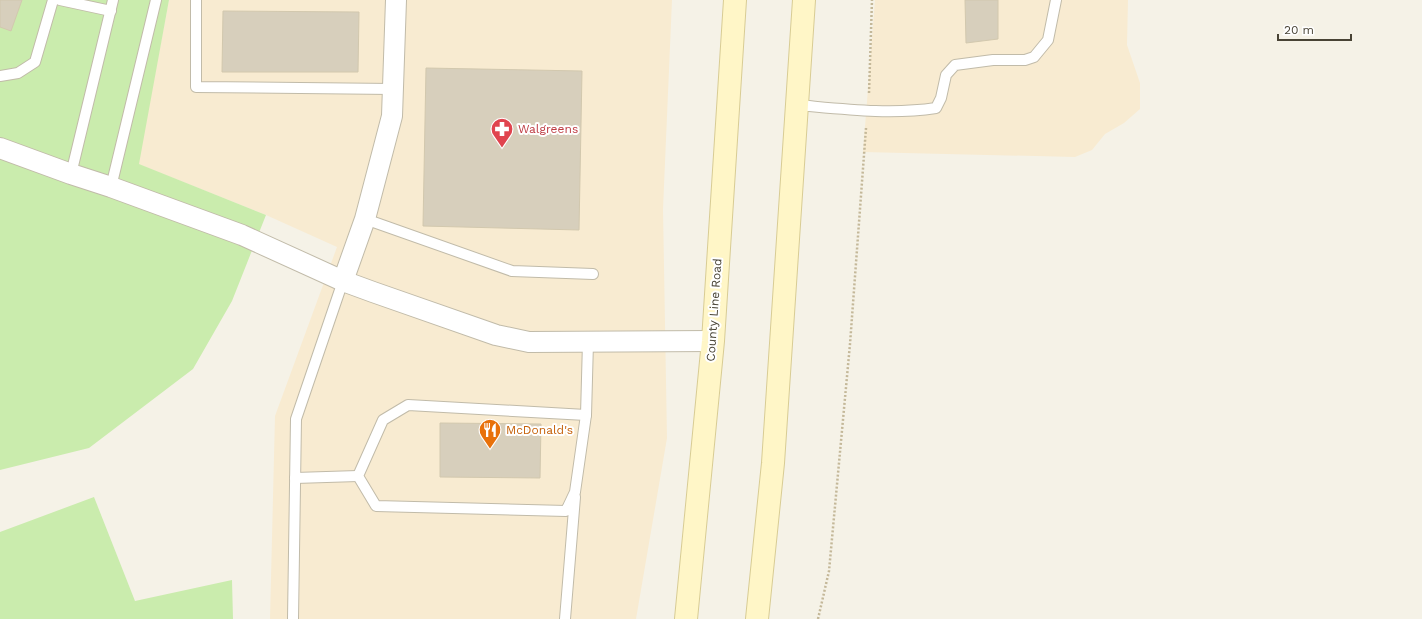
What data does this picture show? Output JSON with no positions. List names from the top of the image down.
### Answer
{
  "streets": {
    "main road": ["County Line Road"]
  },
  "places": {
    "pharmacy": ["Walgreens"],
    "restaurant": ["McDonald's"]
  },
  "scale_bar": "20 m"
}
